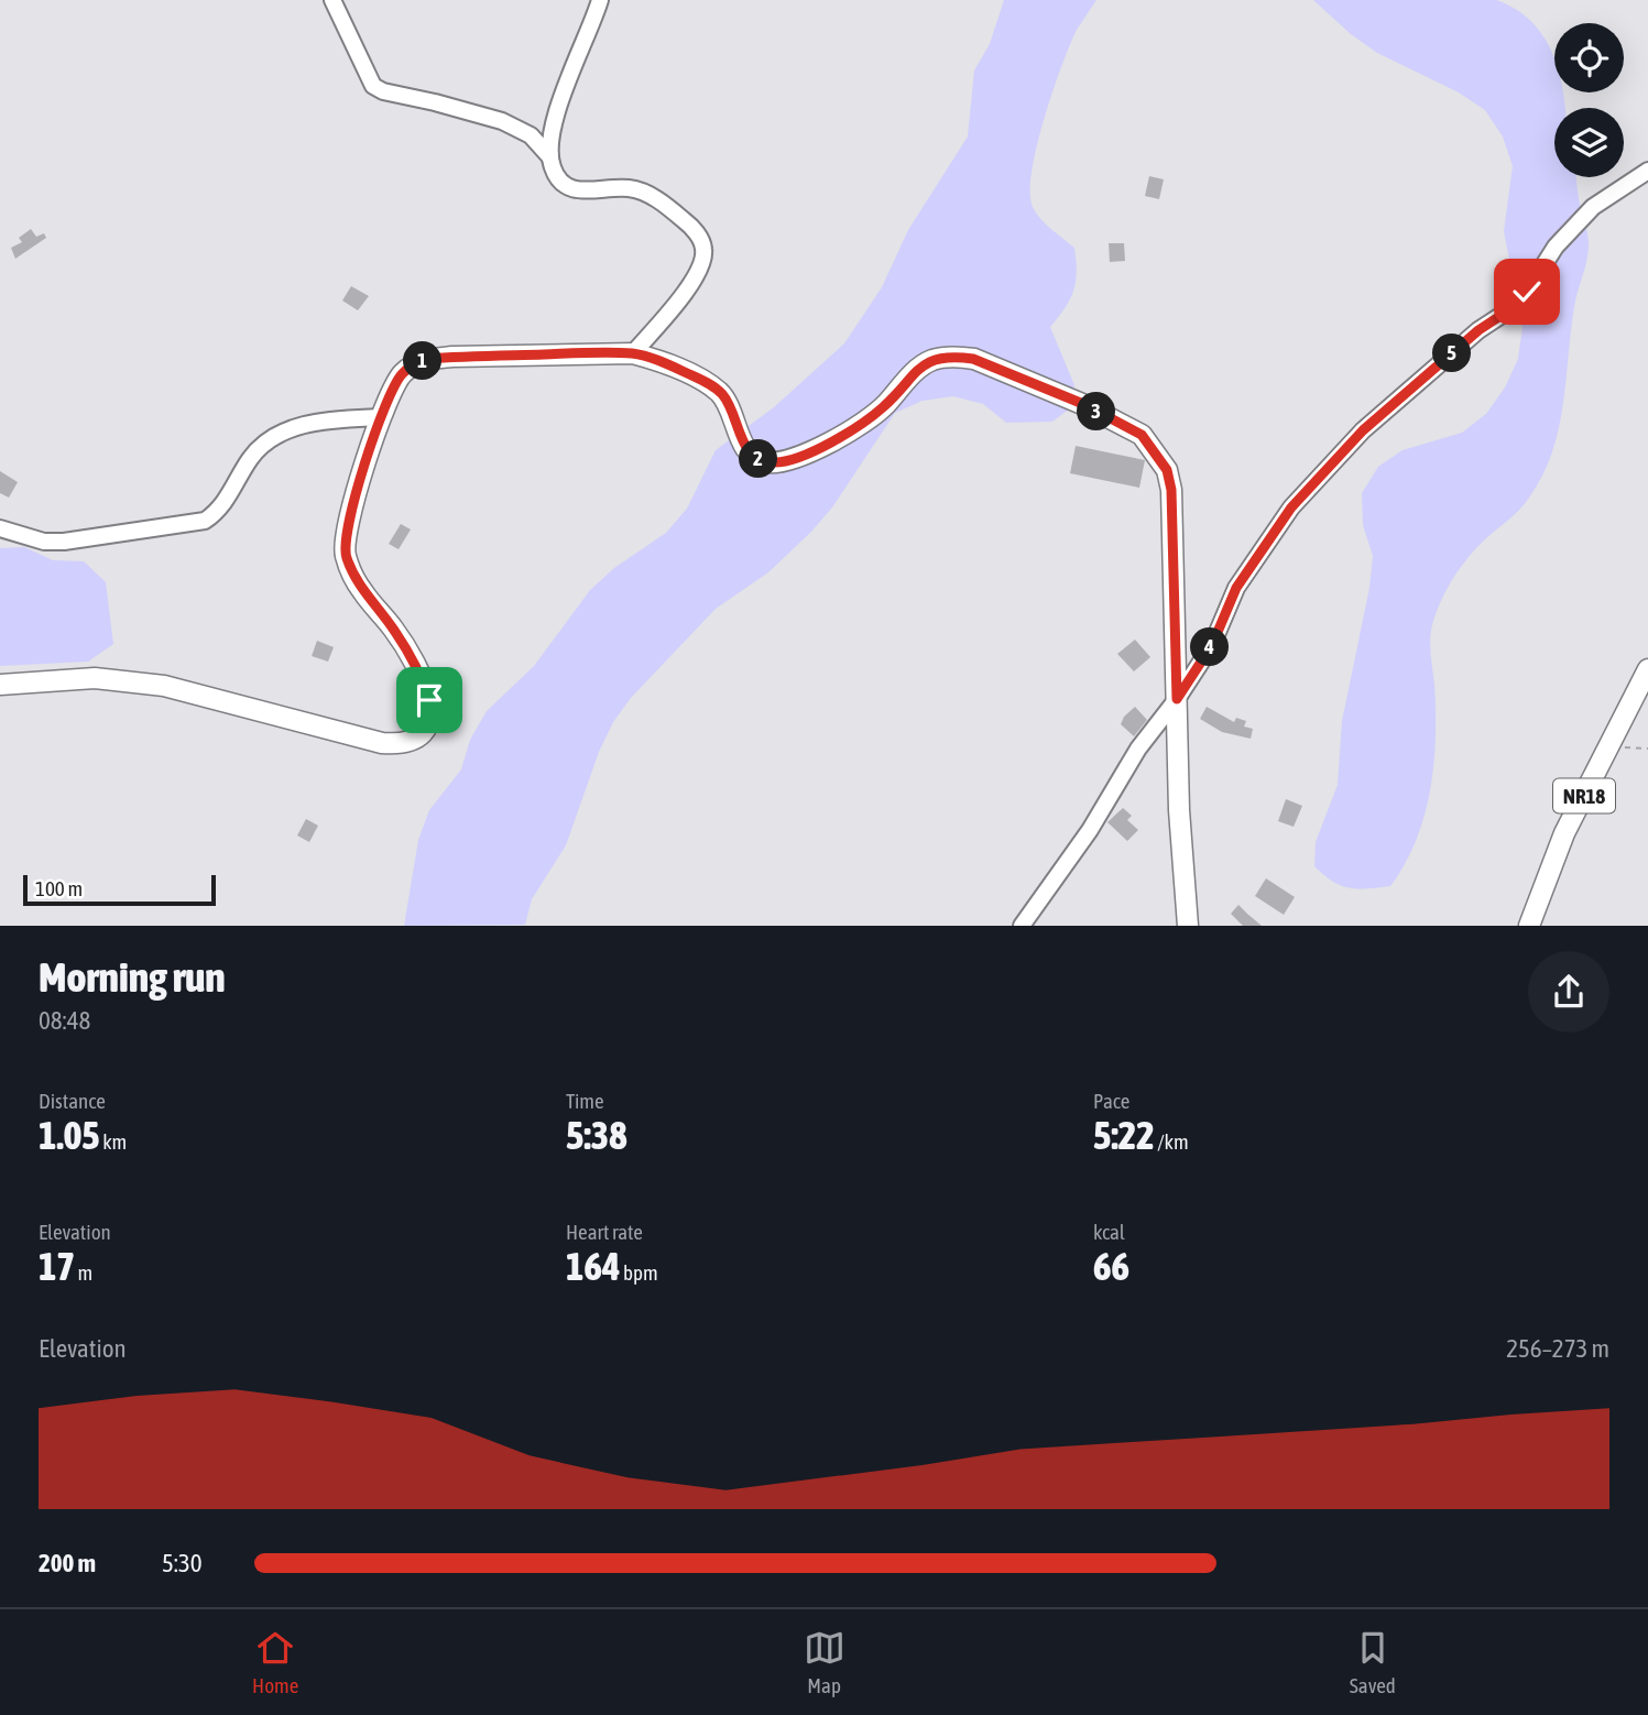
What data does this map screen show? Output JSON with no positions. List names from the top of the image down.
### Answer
{
  "streets": {
    "main road": ["NR18"]
  },
  "scale_bar": "100 m",
  "page": {
    "pins": [
      "5",
      "1",
      "3",
      "2",
      "4"
    ],
    "scale": "100 m",
    "heading": ["Morning run", "08:48"],
    "stats": [
      ["Distance", "1.05 km"],
      ["Time", "5:38"],
      ["Pace", "5:22 /km"],
      ["Elevation", "17 m"],
      ["Heart rate", "164 bpm"],
      ["kcal", "66"]
    ],
    "chart": ["Elevation", "256–273 m"],
    "list": [
      {
        "name": "200 m",
        "note": "5:30"
      }
    ],
    "tabs": ["Home", "Map", "Saved"]
  }
}
